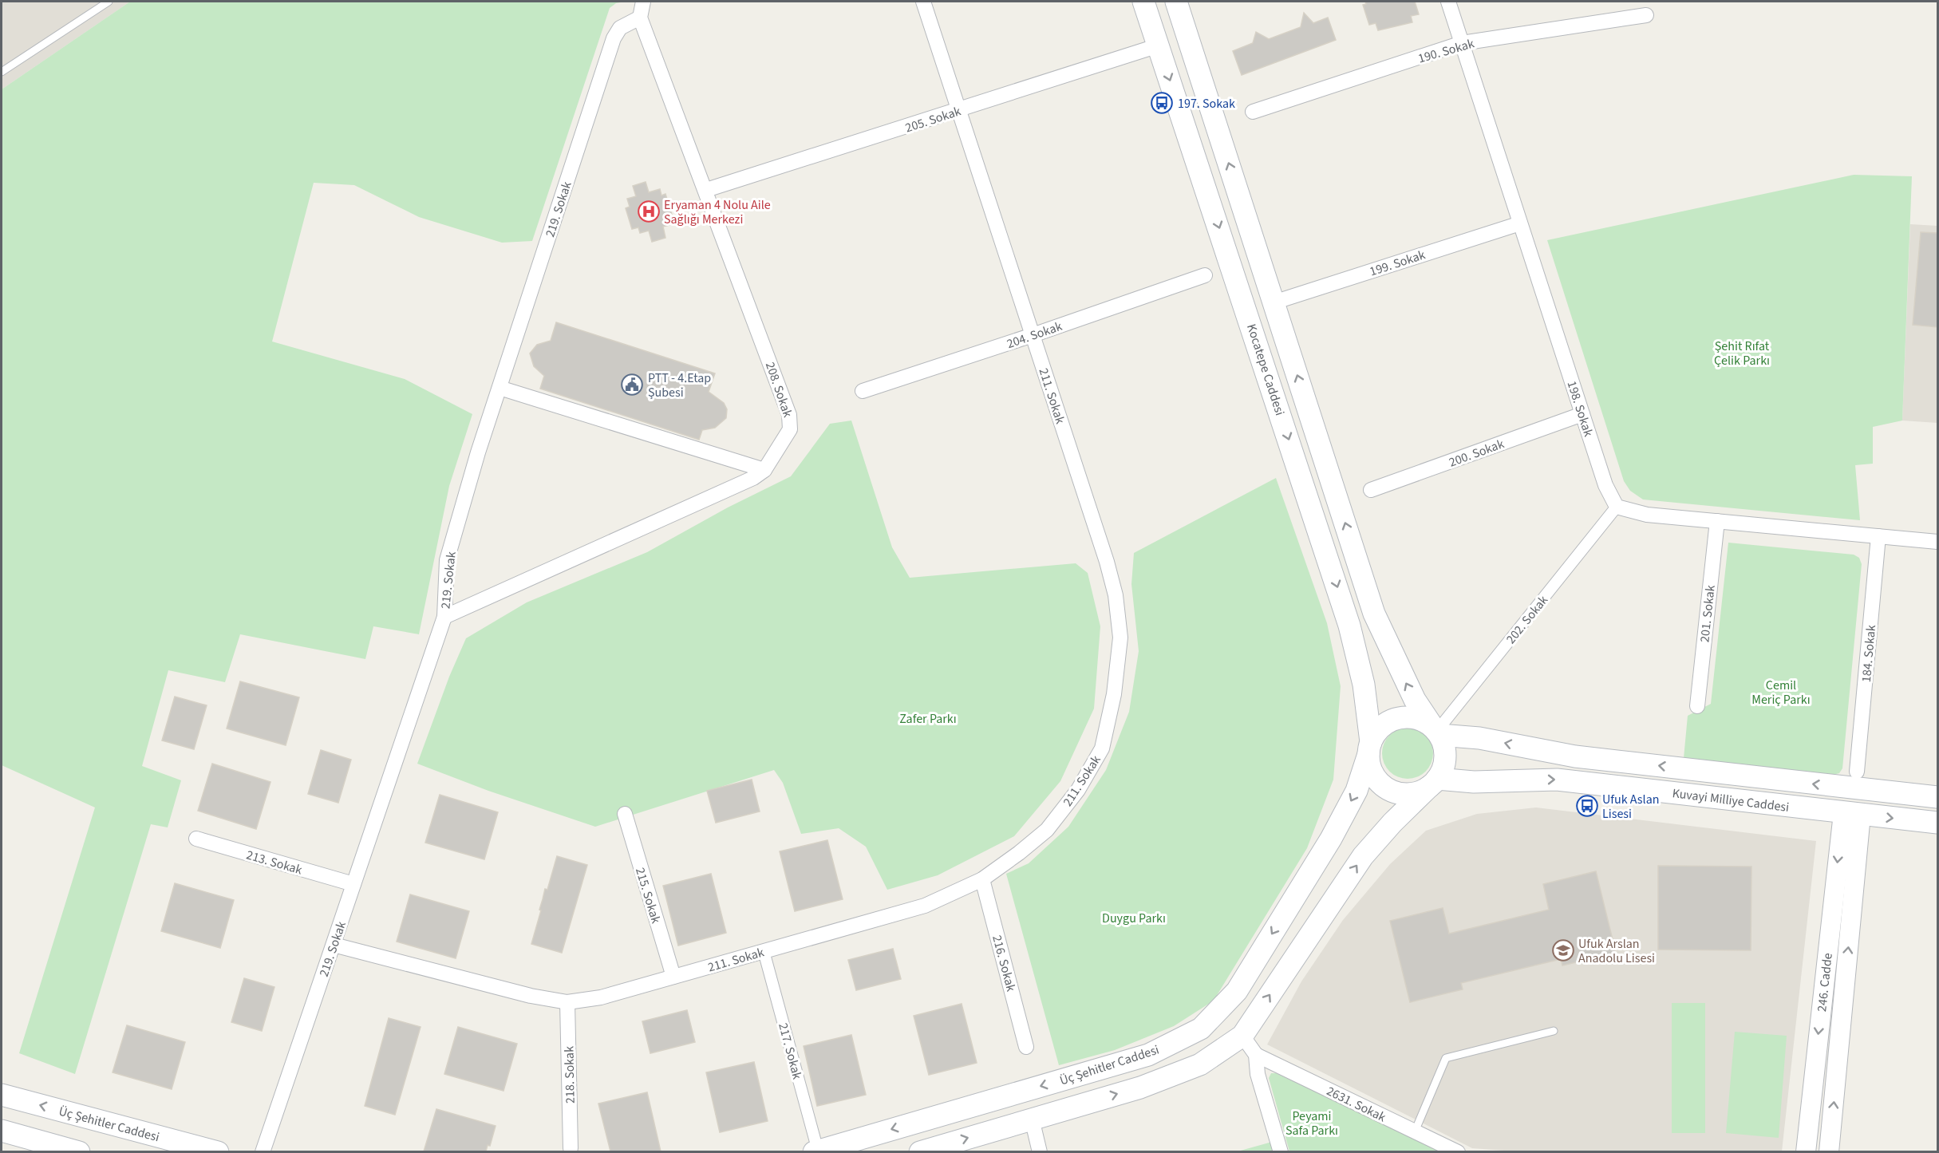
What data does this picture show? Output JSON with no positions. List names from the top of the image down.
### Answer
{
  "streets": {
    "main road": ["Kocatepe Caddesi", "Kuvayi Milliye Caddesi", "Üç Şehitler Caddesi"],
    "street": [
      "190. Sokak",
      "205. Sokak",
      "219. Sokak",
      "199. Sokak",
      "204. Sokak",
      "208. Sokak",
      "211. Sokak",
      "198. Sokak",
      "200. Sokak",
      "201. Sokak",
      "202. Sokak",
      "184. Sokak",
      "213. Sokak",
      "215. Sokak",
      "216. Sokak",
      "246. Cadde",
      "217. Sokak",
      "218. Sokak",
      "2631. Sokak"
    ]
  },
  "crossings": [
    ["190. Sokak", "198. Sokak"],
    ["205. Sokak", "Kocatepe Caddesi"],
    ["205. Sokak", "208. Sokak"],
    ["205. Sokak", "211. Sokak"],
    ["219. Sokak", "208. Sokak"],
    ["219. Sokak", "211. Sokak"],
    ["219. Sokak", "213. Sokak"],
    ["199. Sokak", "198. Sokak"],
    ["204. Sokak", "211. Sokak"],
    ["Kocatepe Caddesi", "202. Sokak"],
    ["Kocatepe Caddesi", "Kuvayi Milliye Caddesi"],
    ["Kocatepe Caddesi", "Üç Şehitler Caddesi"],
    ["211. Sokak", "215. Sokak"],
    ["211. Sokak", "216. Sokak"],
    ["211. Sokak", "217. Sokak"],
    ["211. Sokak", "218. Sokak"],
    ["198. Sokak", "200. Sokak"],
    ["198. Sokak", "202. Sokak"],
    ["202. Sokak", "Kuvayi Milliye Caddesi"],
    ["202. Sokak", "Üç Şehitler Caddesi"],
    ["184. Sokak", "Kuvayi Milliye Caddesi"],
    ["Kuvayi Milliye Caddesi", "246. Cadde"],
    ["Kuvayi Milliye Caddesi", "Üç Şehitler Caddesi"],
    ["217. Sokak", "Üç Şehitler Caddesi"]
  ],
  "parks": [
    "Şehit Rıfat Çelik Parkı",
    "Cemil Meriç Parkı",
    "Zafer Parkı",
    "Duygu Parkı",
    "Peyami Safa Parkı"
  ],
  "places": {
    "bus stop": ["197. Sokak", "Ufuk Aslan Lisesi"],
    "hospital": ["Eryaman 4 Nolu Aile Sağlığı Merkezi"],
    "public building": ["PTT - 4.Etap Şubesi"],
    "school or university": ["Ufuk Arslan Anadolu Lisesi"]
  }
}
